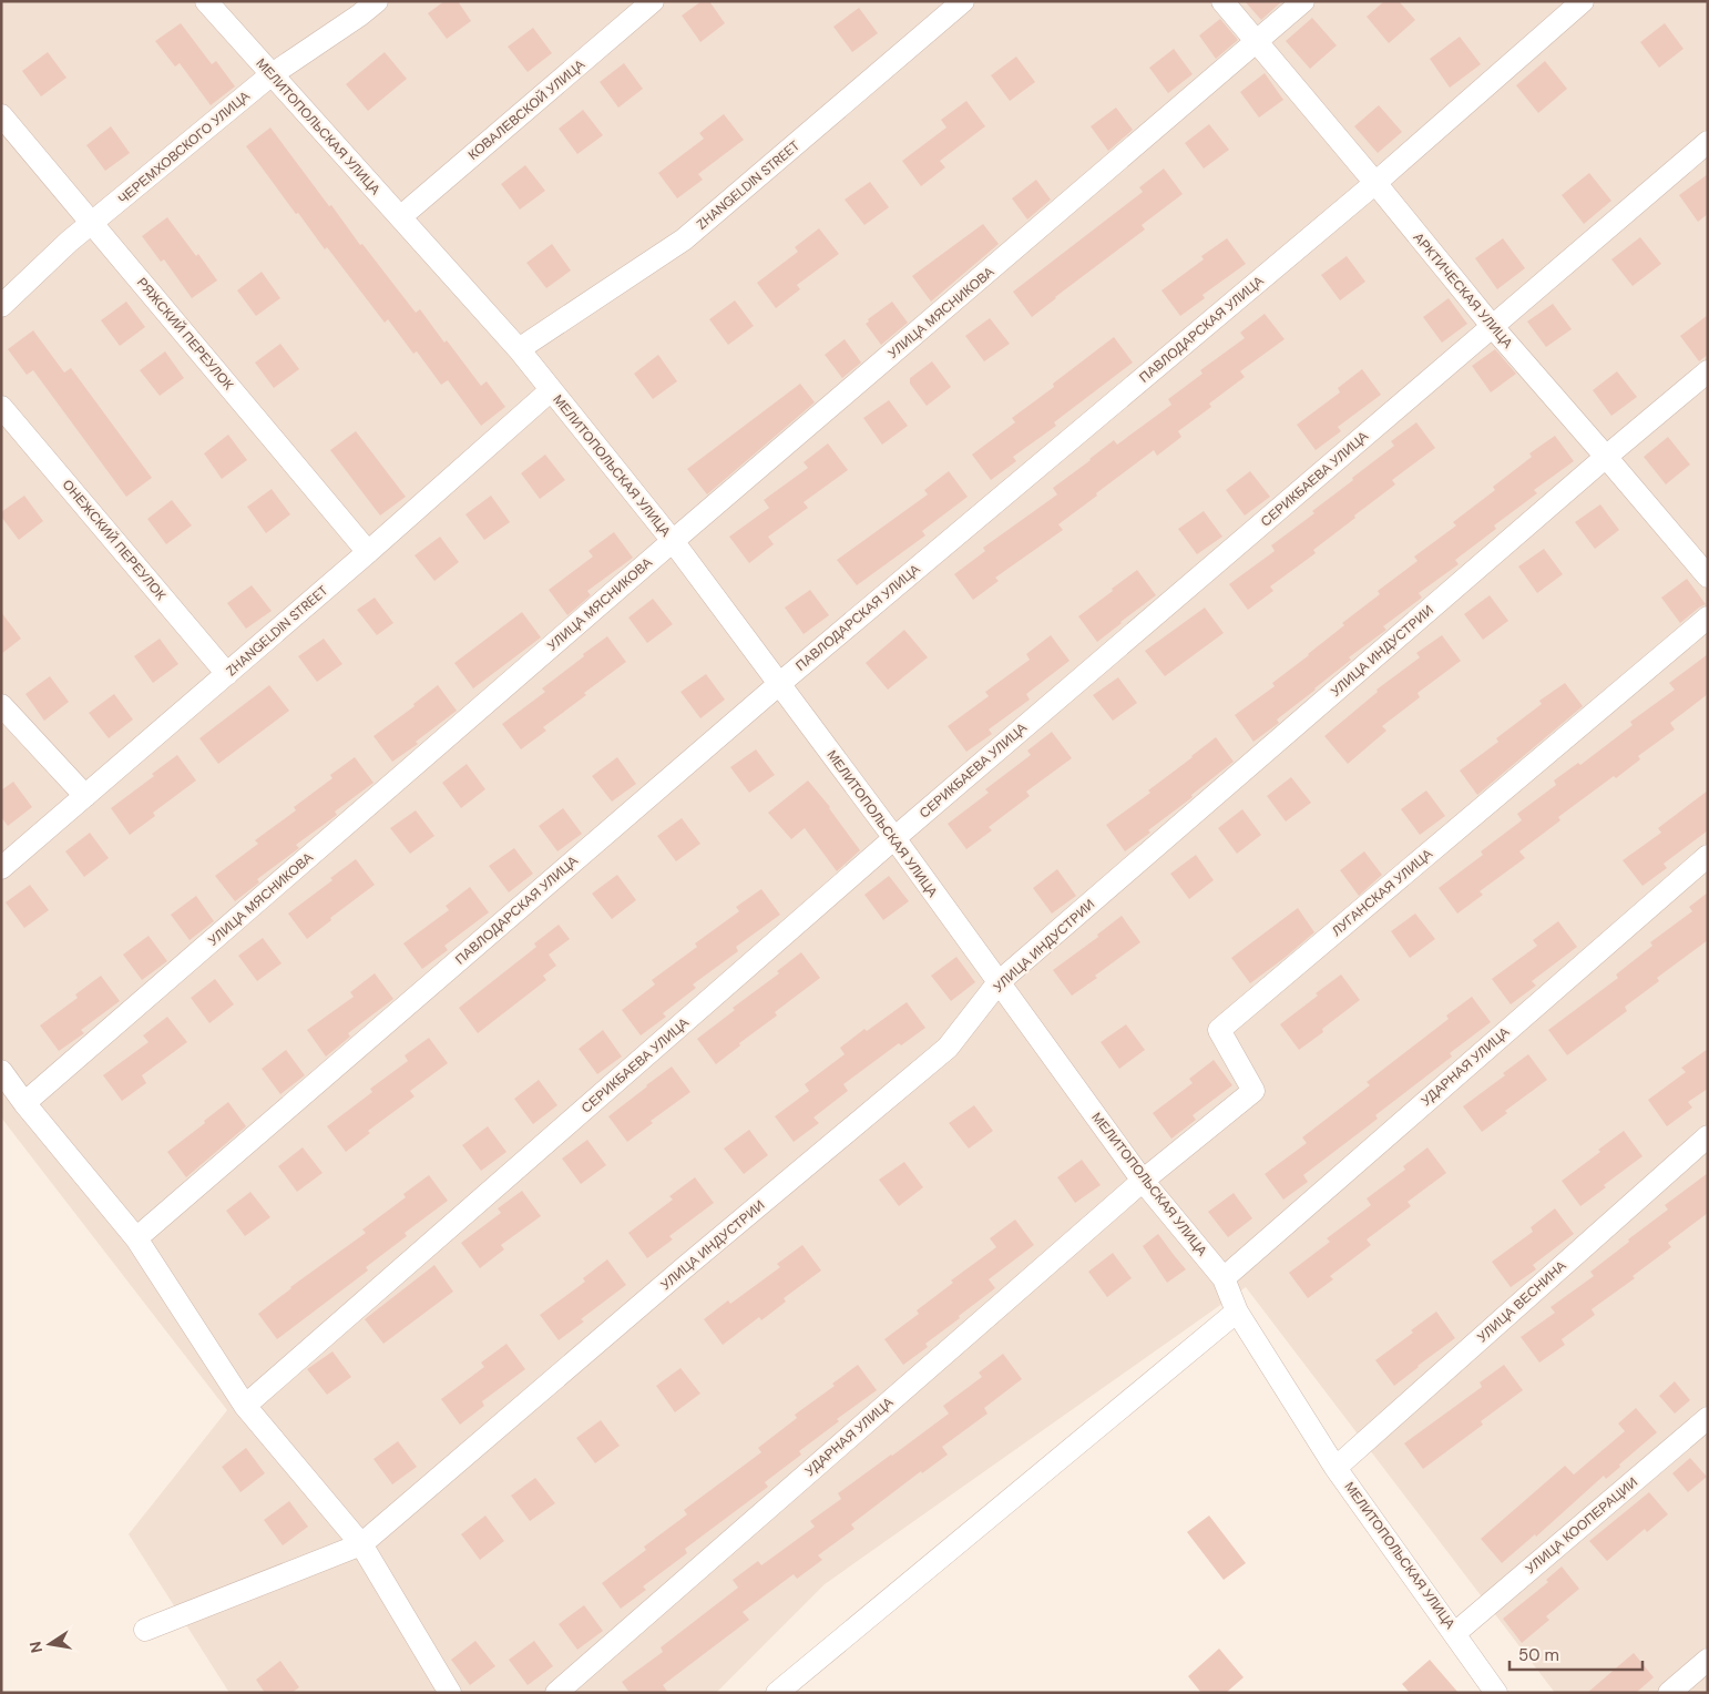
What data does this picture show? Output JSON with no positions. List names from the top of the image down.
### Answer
{
  "streets": {
    "street": [
      "КОВАЛЕВСКОЙ УЛИЦА",
      "МЕЛИТОПОЛЬСКАЯ УЛИЦА",
      "ЧЕРЕМХОВСКОГО УЛИЦА",
      "ZHANGELDIN STREET",
      "АРКТИЧЕСКАЯ УЛИЦА",
      "УЛИЦА МЯСНИКОВА",
      "ПАВЛОДАРСКАЯ УЛИЦА",
      "РЯЖСКИЙ ПЕРЕУЛОК",
      "СЕРИКБАЕВА УЛИЦА",
      "ОНЕЖСКИЙ ПЕРЕУЛОК",
      "УЛИЦА ИНДУСТРИИ",
      "ЛУГАНСКАЯ УЛИЦА",
      "УДАРНАЯ УЛИЦА",
      "УЛИЦА ВЕСНИНА",
      "УЛИЦА КООПЕРАЦИИ"
    ]
  },
  "crossings": [
    ["КОВАЛЕВСКОЙ УЛИЦА", "МЕЛИТОПОЛЬСКАЯ УЛИЦА"],
    ["МЕЛИТОПОЛЬСКАЯ УЛИЦА", "ЧЕРЕМХОВСКОГО УЛИЦА"],
    ["МЕЛИТОПОЛЬСКАЯ УЛИЦА", "ZHANGELDIN STREET"],
    ["МЕЛИТОПОЛЬСКАЯ УЛИЦА", "УЛИЦА МЯСНИКОВА"],
    ["МЕЛИТОПОЛЬСКАЯ УЛИЦА", "ПАВЛОДАРСКАЯ УЛИЦА"],
    ["МЕЛИТОПОЛЬСКАЯ УЛИЦА", "СЕРИКБАЕВА УЛИЦА"],
    ["МЕЛИТОПОЛЬСКАЯ УЛИЦА", "УЛИЦА ИНДУСТРИИ"],
    ["МЕЛИТОПОЛЬСКАЯ УЛИЦА", "ЛУГАНСКАЯ УЛИЦА"],
    ["МЕЛИТОПОЛЬСКАЯ УЛИЦА", "УДАРНАЯ УЛИЦА"],
    ["МЕЛИТОПОЛЬСКАЯ УЛИЦА", "УЛИЦА ВЕСНИНА"],
    ["МЕЛИТОПОЛЬСКАЯ УЛИЦА", "УЛИЦА КООПЕРАЦИИ"],
    ["ЧЕРЕМХОВСКОГО УЛИЦА", "РЯЖСКИЙ ПЕРЕУЛОК"],
    ["ZHANGELDIN STREET", "РЯЖСКИЙ ПЕРЕУЛОК"],
    ["ZHANGELDIN STREET", "ОНЕЖСКИЙ ПЕРЕУЛОК"],
    ["АРКТИЧЕСКАЯ УЛИЦА", "УЛИЦА МЯСНИКОВА"],
    ["АРКТИЧЕСКАЯ УЛИЦА", "ПАВЛОДАРСКАЯ УЛИЦА"],
    ["АРКТИЧЕСКАЯ УЛИЦА", "СЕРИКБАЕВА УЛИЦА"],
    ["АРКТИЧЕСКАЯ УЛИЦА", "УЛИЦА ИНДУСТРИИ"],
    ["ЛУГАНСКАЯ УЛИЦА", "УДАРНАЯ УЛИЦА"]
  ],
  "scale_bar": "50 m",
  "north": "left"
}
